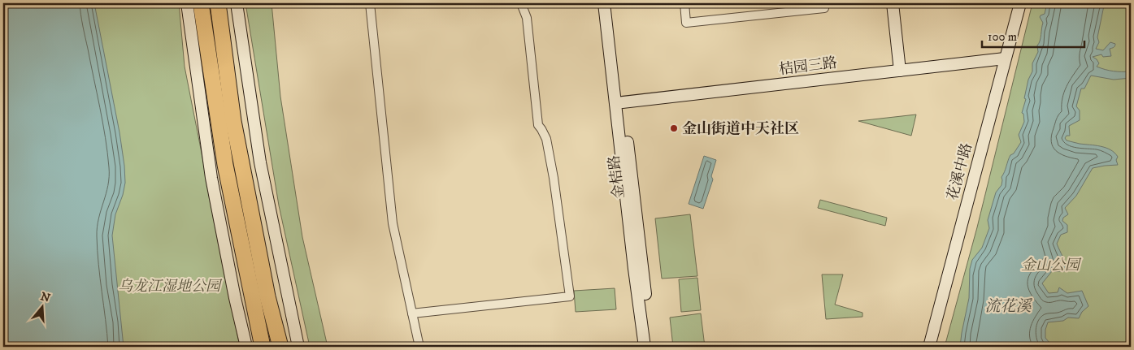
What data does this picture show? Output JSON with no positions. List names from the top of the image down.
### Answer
{
  "streets": {
    "main road": ["桔园三路", "花溪中路", "金桔路"]
  },
  "crossings": [
    ["桔园三路", "花溪中路"],
    ["桔园三路", "金桔路"]
  ],
  "water": ["流花溪"],
  "parks": ["金山公园", "乌龙江湿地公园"],
  "places": ["金山街道中天社区"],
  "scale_bar": "100 m",
  "north": "top"
}
